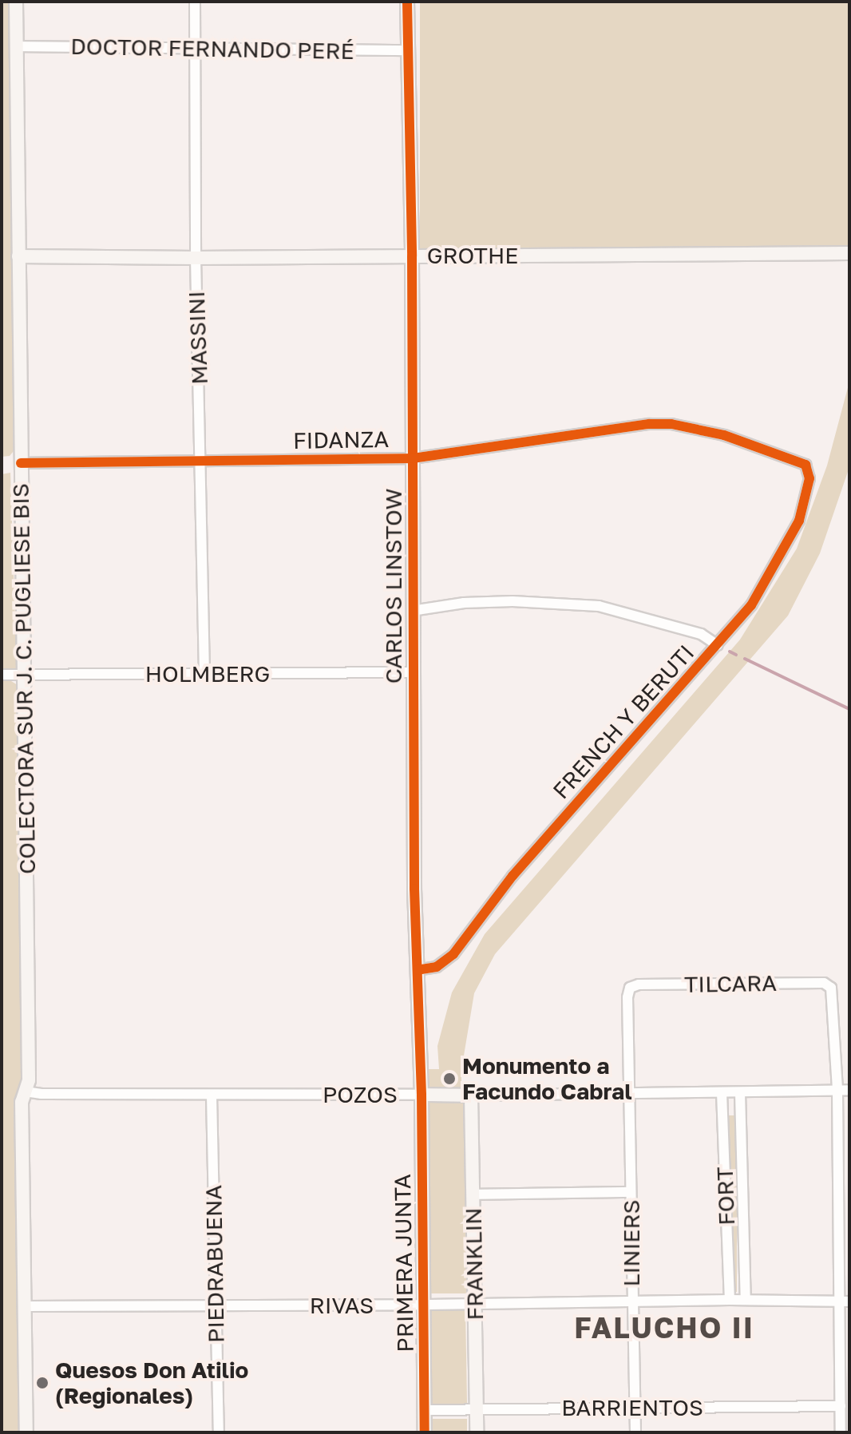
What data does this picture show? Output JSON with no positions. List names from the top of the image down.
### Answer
{
  "streets": {
    "street": [
      "DOCTOR FERNANDO PERÉ",
      "GROTHE",
      "MASSINI",
      "FIDANZA",
      "CARLOS LINSTOW",
      "HOLMBERG",
      "COLECTORA SUR J. C. PUGLIESE BIS",
      "FRENCH Y BERUTI",
      "TILCARA",
      "POZOS",
      "FORT",
      "LINIERS",
      "PRIMERA JUNTA",
      "PIEDRABUENA",
      "FRANKLIN",
      "RIVAS",
      "BARRIENTOS"
    ]
  },
  "crossings": [
    ["DOCTOR FERNANDO PERÉ", "MASSINI"],
    ["DOCTOR FERNANDO PERÉ", "CARLOS LINSTOW"],
    ["DOCTOR FERNANDO PERÉ", "COLECTORA SUR J. C. PUGLIESE BIS"],
    ["GROTHE", "MASSINI"],
    ["GROTHE", "CARLOS LINSTOW"],
    ["GROTHE", "COLECTORA SUR J. C. PUGLIESE BIS"],
    ["MASSINI", "FIDANZA"],
    ["MASSINI", "HOLMBERG"],
    ["FIDANZA", "CARLOS LINSTOW"],
    ["FIDANZA", "COLECTORA SUR J. C. PUGLIESE BIS"],
    ["FIDANZA", "FRENCH Y BERUTI"],
    ["CARLOS LINSTOW", "HOLMBERG"],
    ["CARLOS LINSTOW", "FRENCH Y BERUTI"],
    ["CARLOS LINSTOW", "POZOS"],
    ["CARLOS LINSTOW", "PRIMERA JUNTA"],
    ["HOLMBERG", "COLECTORA SUR J. C. PUGLIESE BIS"],
    ["COLECTORA SUR J. C. PUGLIESE BIS", "POZOS"],
    ["COLECTORA SUR J. C. PUGLIESE BIS", "RIVAS"],
    ["TILCARA", "POZOS"],
    ["TILCARA", "LINIERS"],
    ["POZOS", "FORT"],
    ["POZOS", "LINIERS"],
    ["POZOS", "PRIMERA JUNTA"],
    ["POZOS", "PIEDRABUENA"],
    ["POZOS", "FRANKLIN"],
    ["FORT", "RIVAS"],
    ["LINIERS", "RIVAS"],
    ["LINIERS", "BARRIENTOS"],
    ["PRIMERA JUNTA", "RIVAS"],
    ["PRIMERA JUNTA", "BARRIENTOS"],
    ["PIEDRABUENA", "RIVAS"],
    ["FRANKLIN", "RIVAS"],
    ["FRANKLIN", "BARRIENTOS"]
  ],
  "districts": ["FALUCHO II"],
  "places": ["Monumento a Facundo Cabral", "Quesos Don Atilio (Regionales)"]
}
